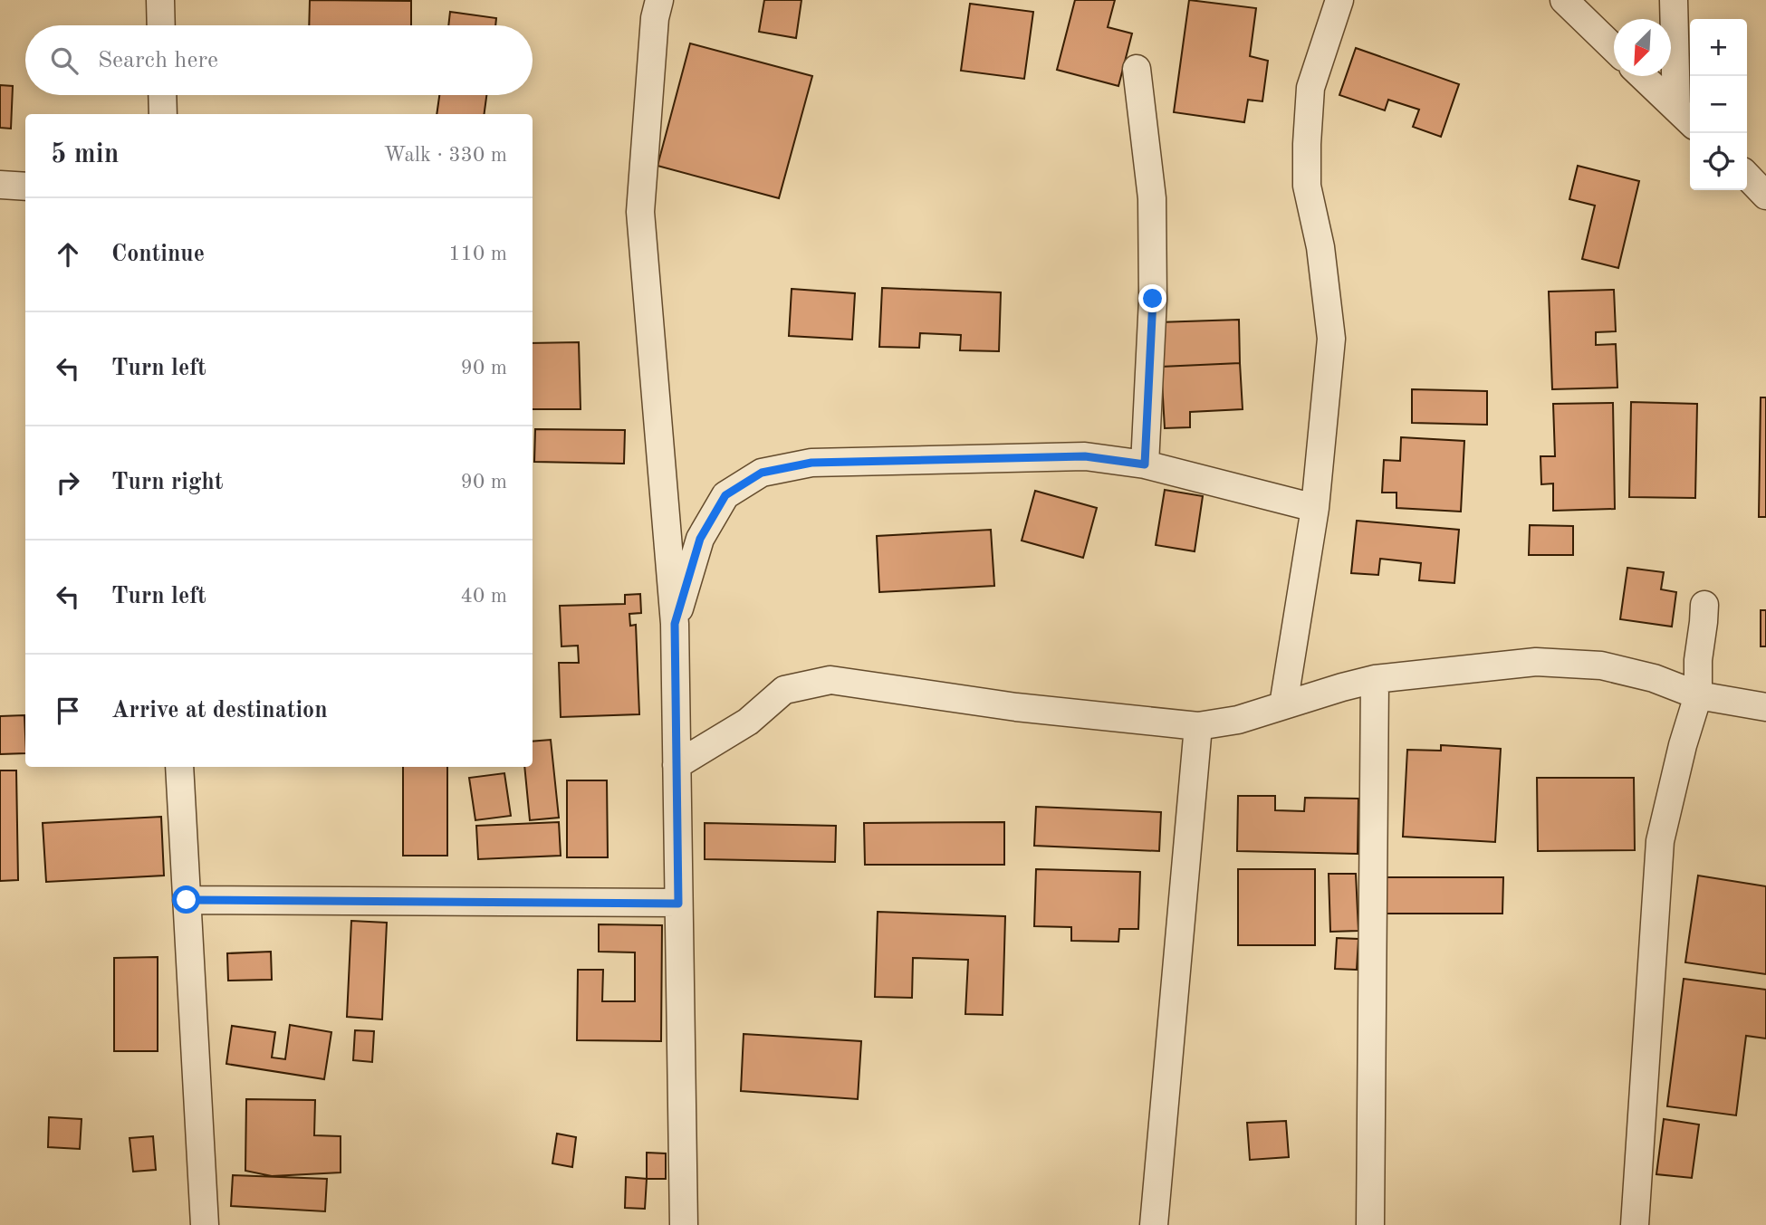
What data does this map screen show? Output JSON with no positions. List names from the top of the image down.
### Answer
{
  "north": "bottom left",
  "page": {
    "map_buttons": ["+", "−"],
    "search": "Search here",
    "heading": ["5 min", "Walk · 330 m"],
    "list": [
      ["Continue", "110 m"],
      ["Turn left", "90 m"],
      ["Turn right", "90 m"],
      ["Turn left", "40 m"],
      "Arrive at destination"
    ]
  }
}
